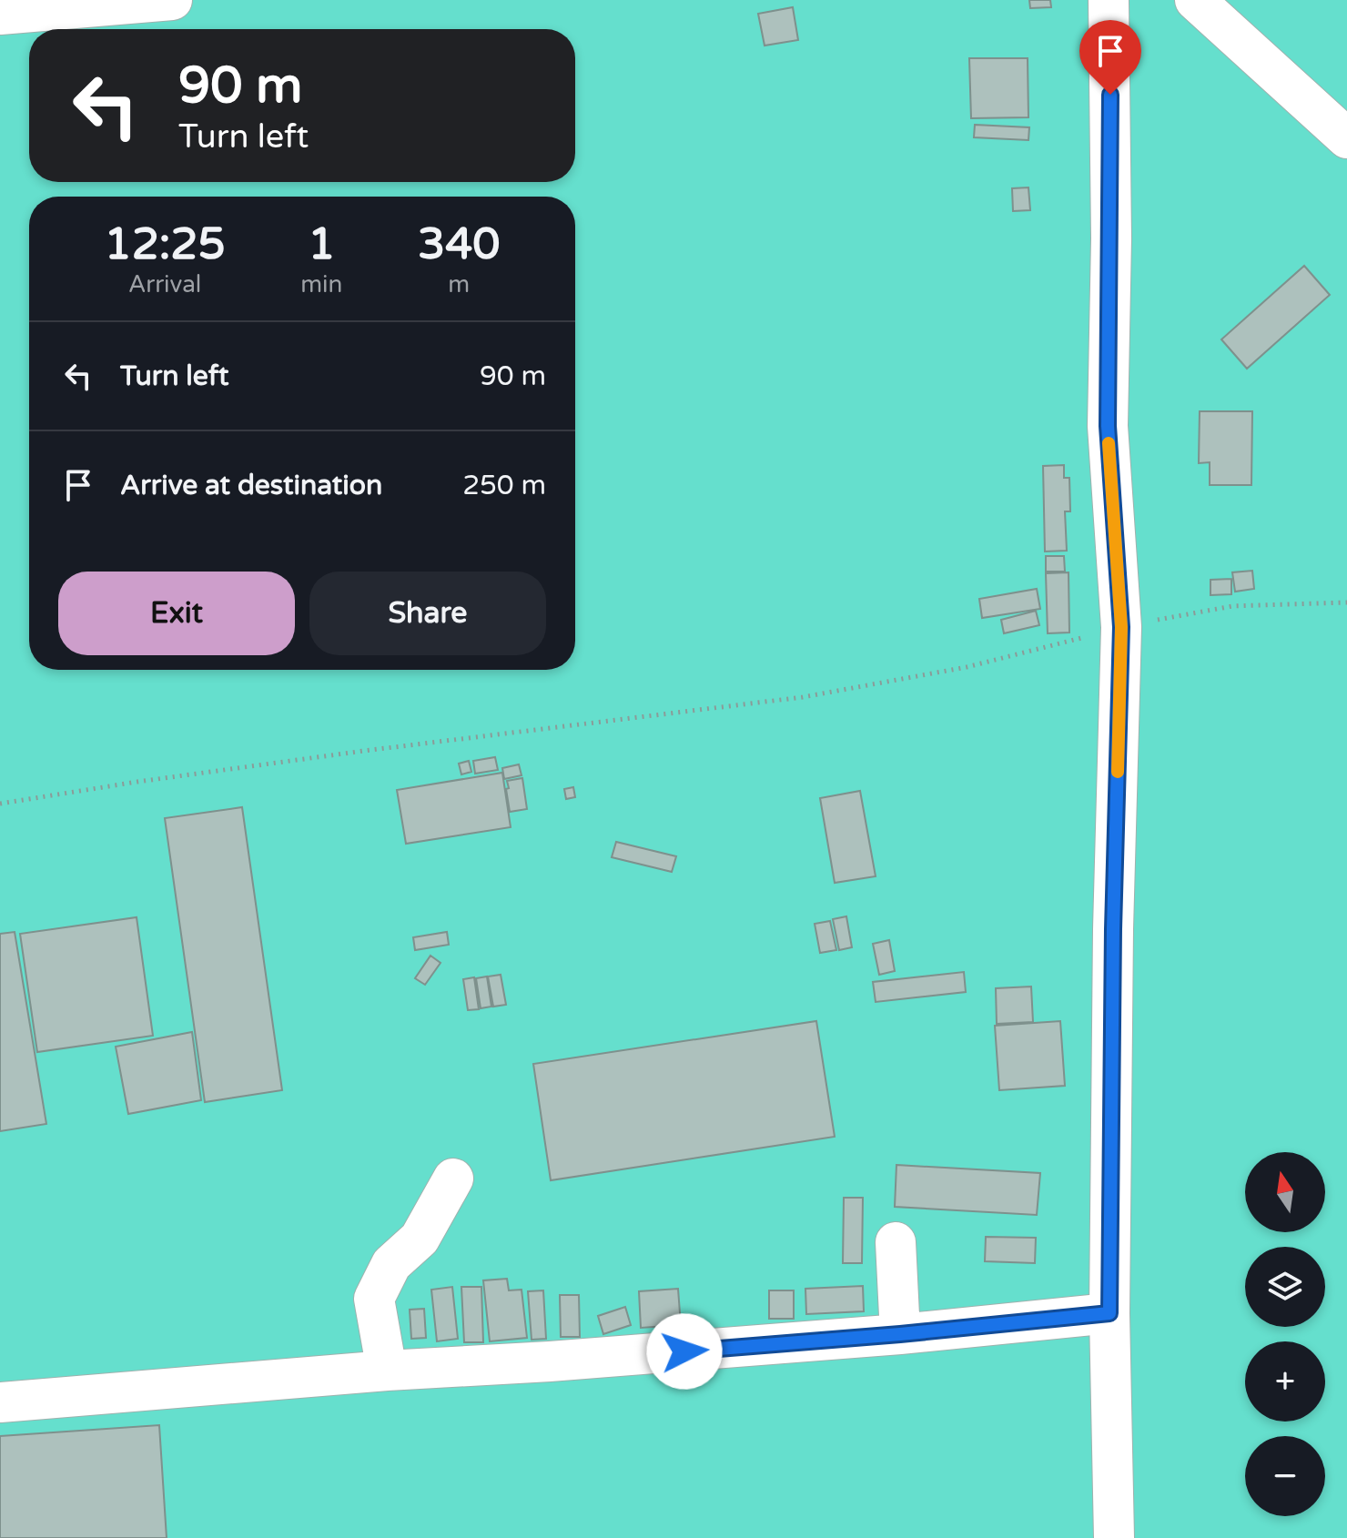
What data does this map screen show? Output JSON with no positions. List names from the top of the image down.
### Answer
{
  "north": "top",
  "page": {
    "turn": ["90 m", "Turn left"],
    "eta": [
      "12:25",
      "Arrival",
      "1",
      "min",
      "340",
      "m"
    ],
    "list": [
      {
        "name": "Turn left",
        "value": "90 m"
      },
      {
        "name": "Arrive at destination",
        "value": "250 m"
      }
    ],
    "buttons": ["Exit", "Share"],
    "map_buttons": ["+", "−"]
  }
}
